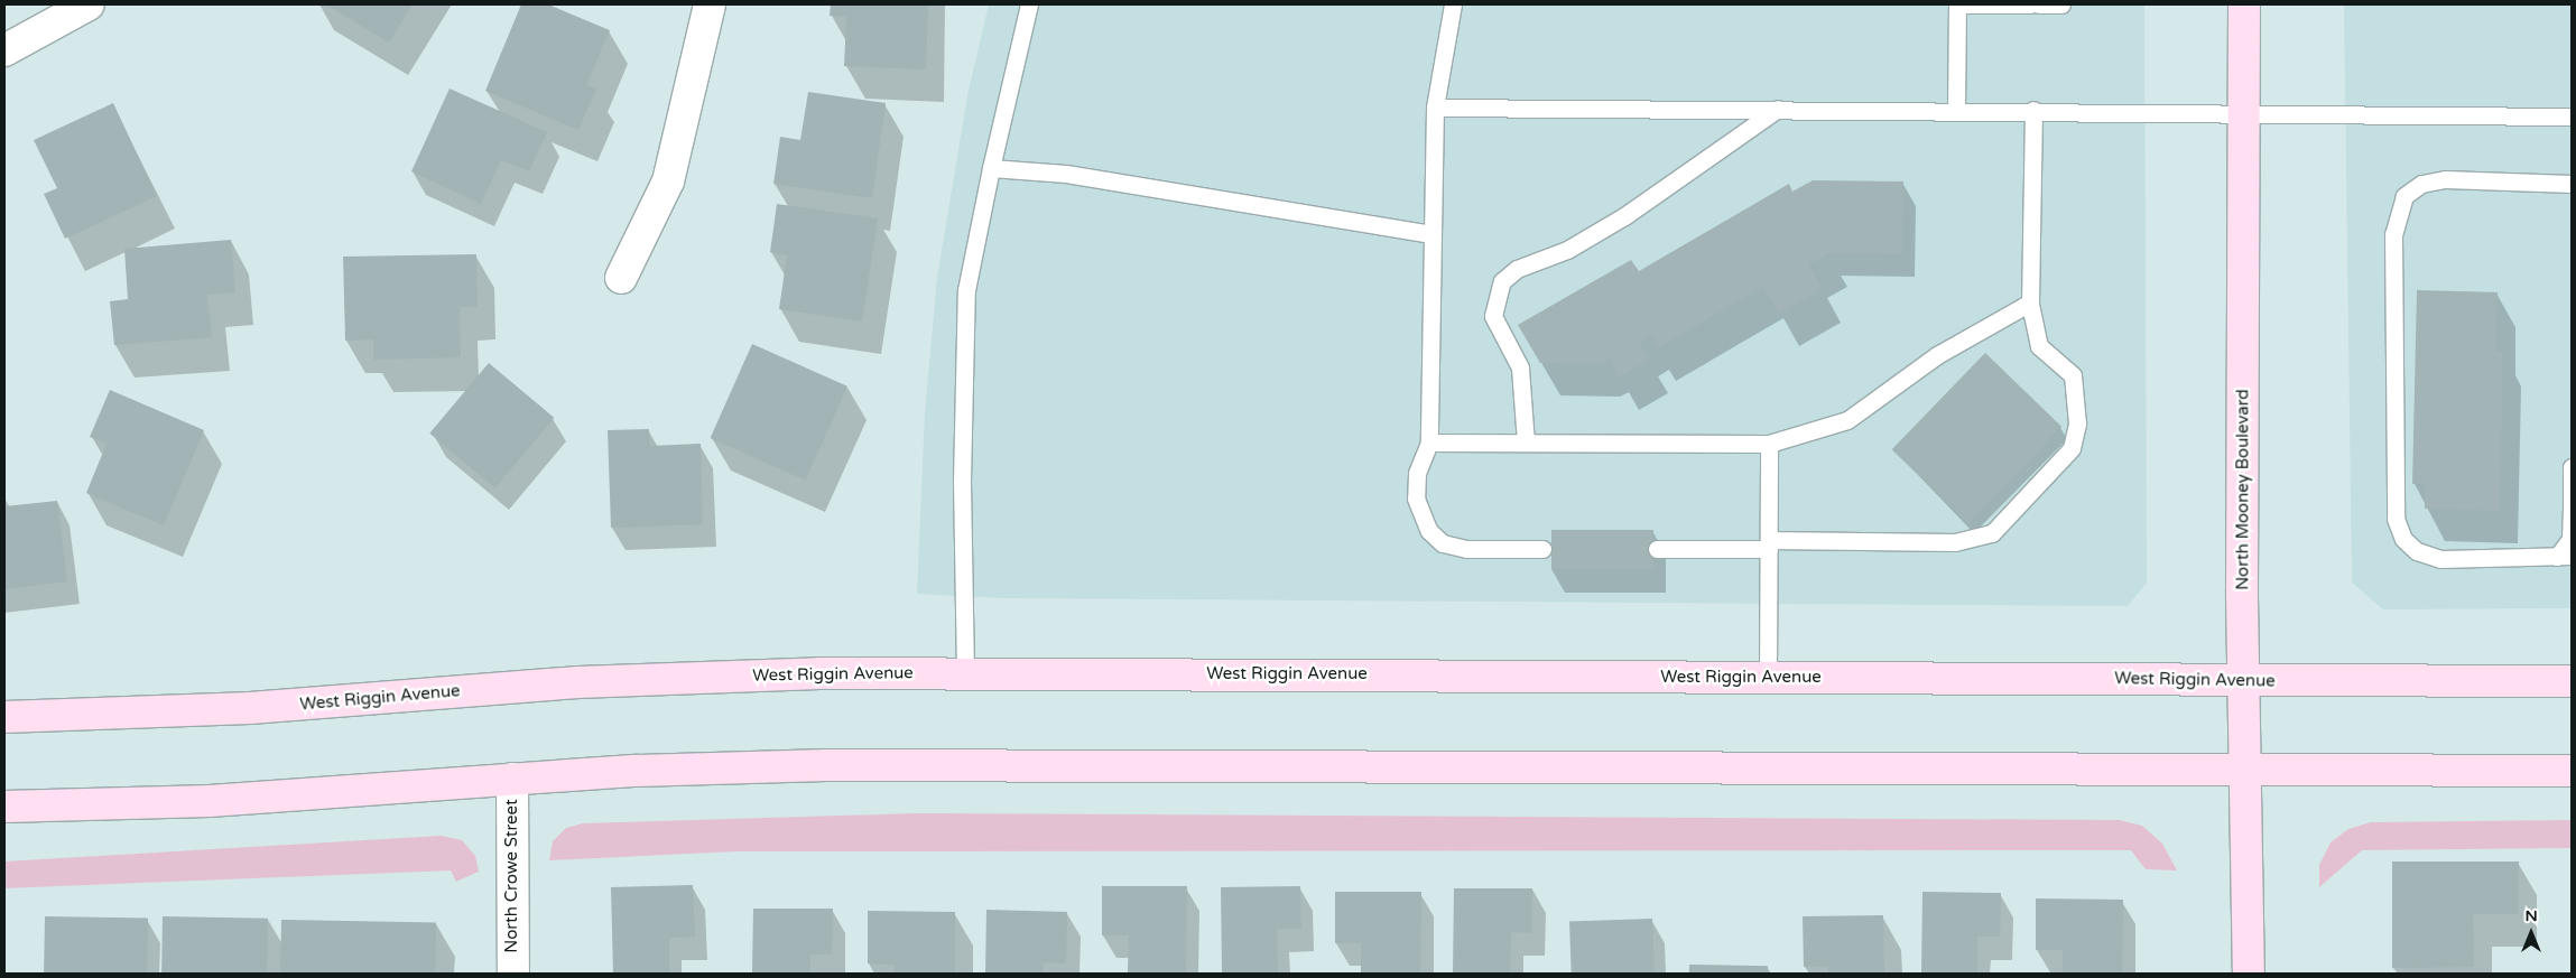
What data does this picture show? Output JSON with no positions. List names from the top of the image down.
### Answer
{
  "streets": {
    "main road": ["North Mooney Boulevard", "West Riggin Avenue"],
    "street": ["North Crowe Street"]
  },
  "crossings": [
    ["North Mooney Boulevard", "West Riggin Avenue"]
  ],
  "north": "top"
}
